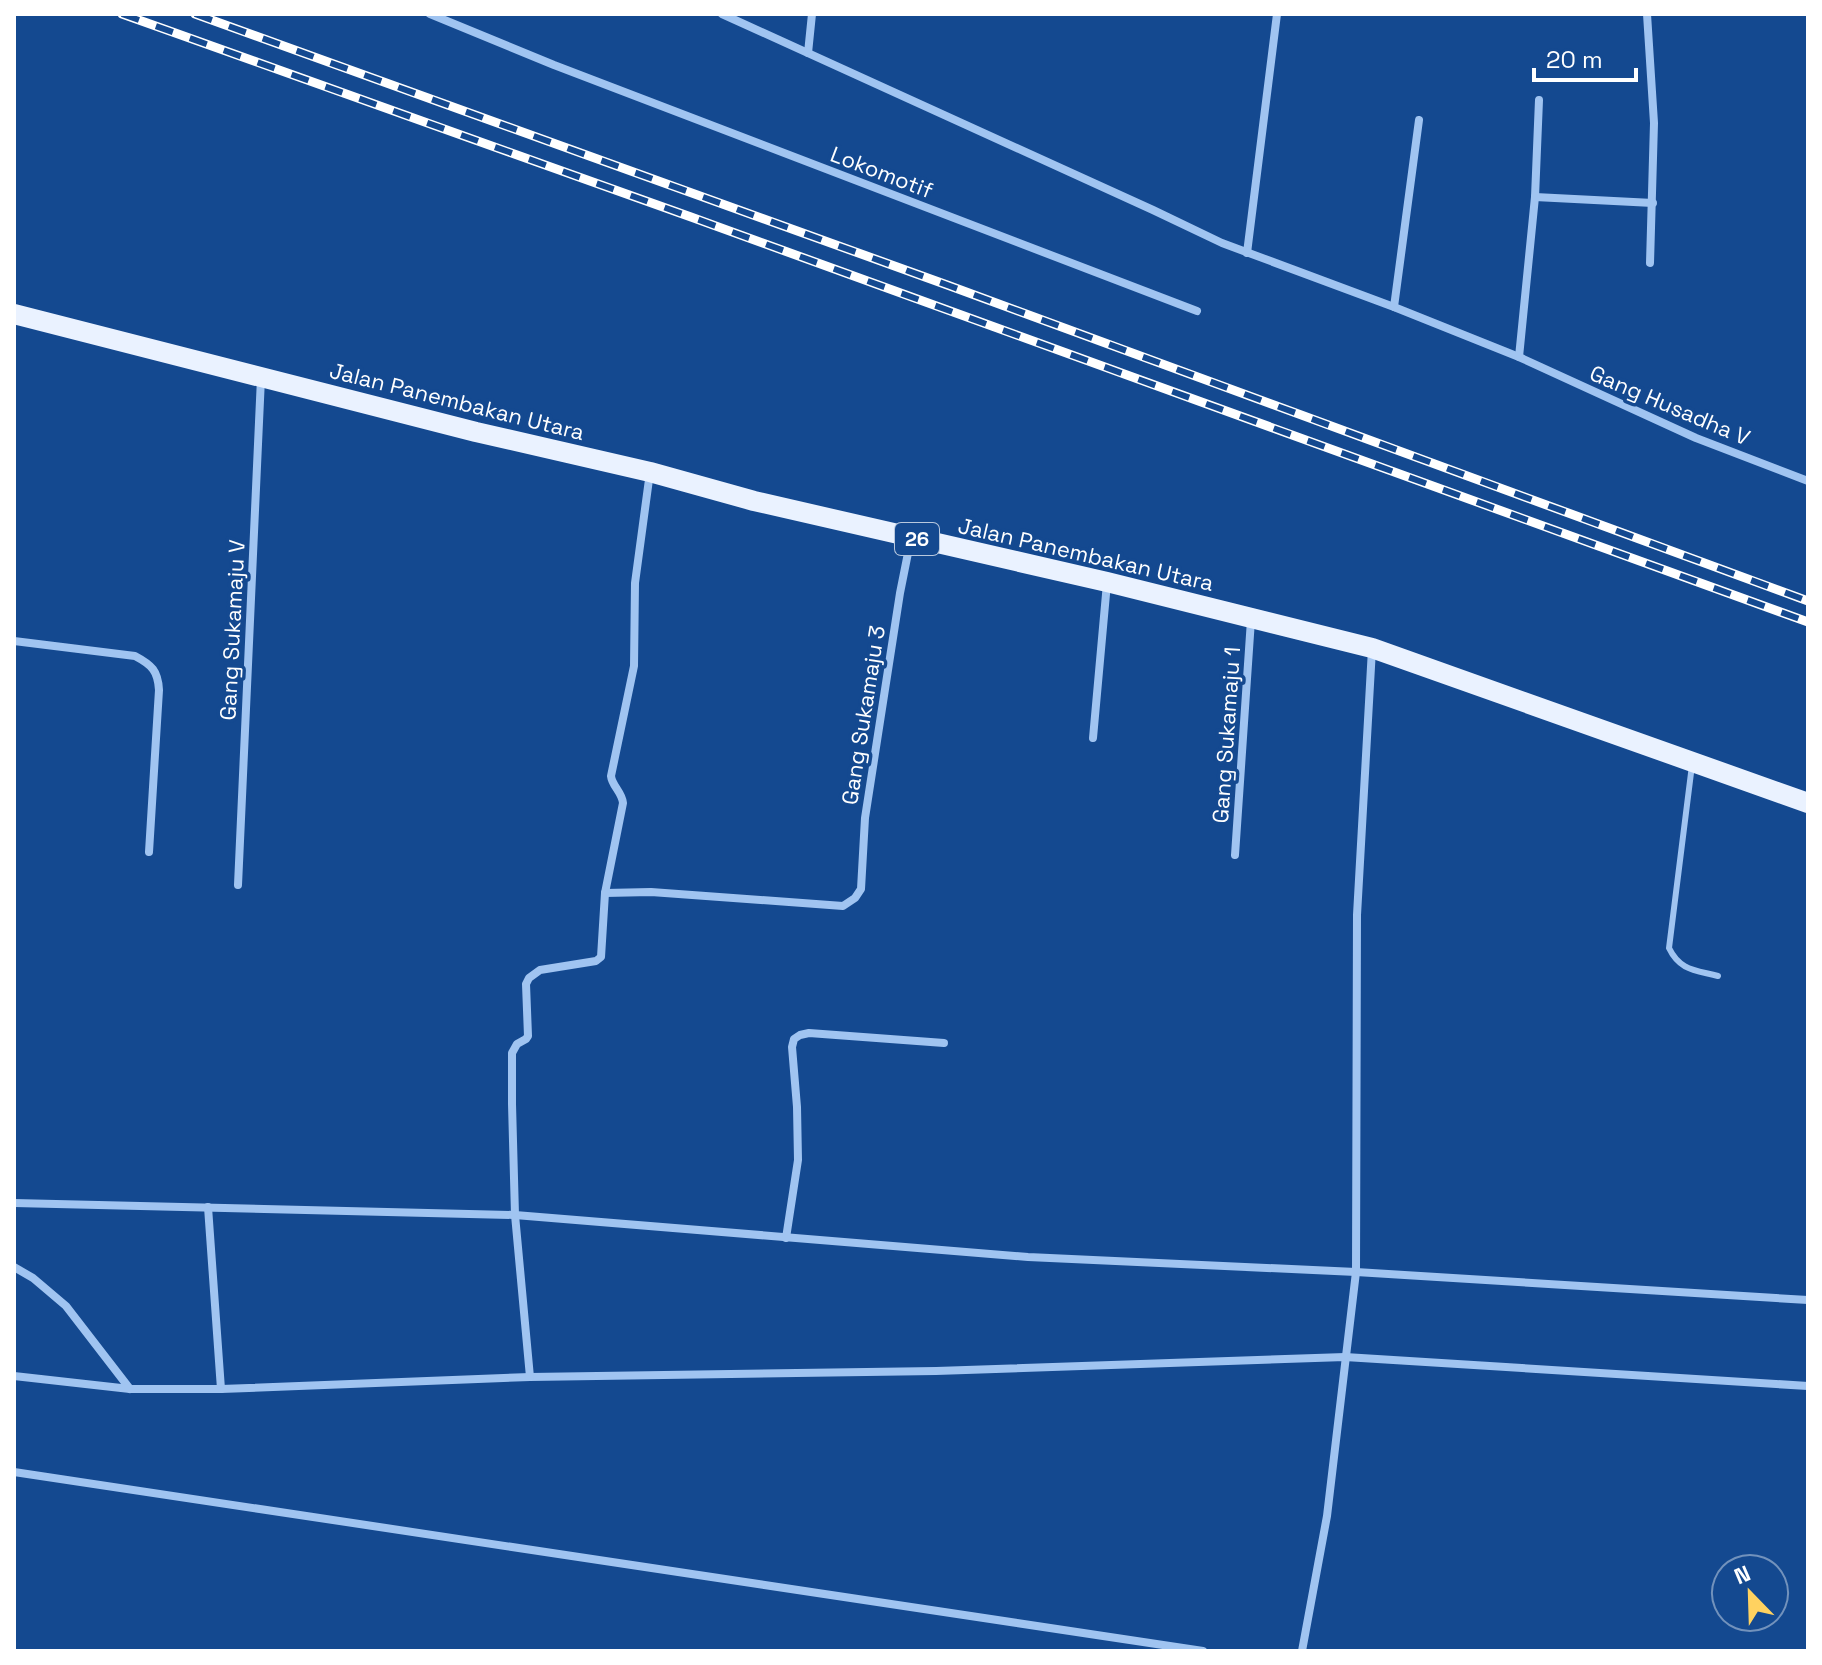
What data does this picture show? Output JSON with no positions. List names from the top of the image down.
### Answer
{
  "streets": {
    "main road": ["Jalan Panembakan Utara", "26"],
    "street": [
      "Lokomotif",
      "Gang Husadha V",
      "Gang Sukamaju V",
      "Gang Sukamaju 3",
      "Gang Sukamaju 1"
    ]
  },
  "crossings": [
    ["Jalan Panembakan Utara", "Gang Sukamaju V"],
    ["Jalan Panembakan Utara", "Gang Sukamaju 3"],
    ["Jalan Panembakan Utara", "Gang Sukamaju 1"]
  ],
  "scale_bar": "20 m",
  "north": "top left"
}
